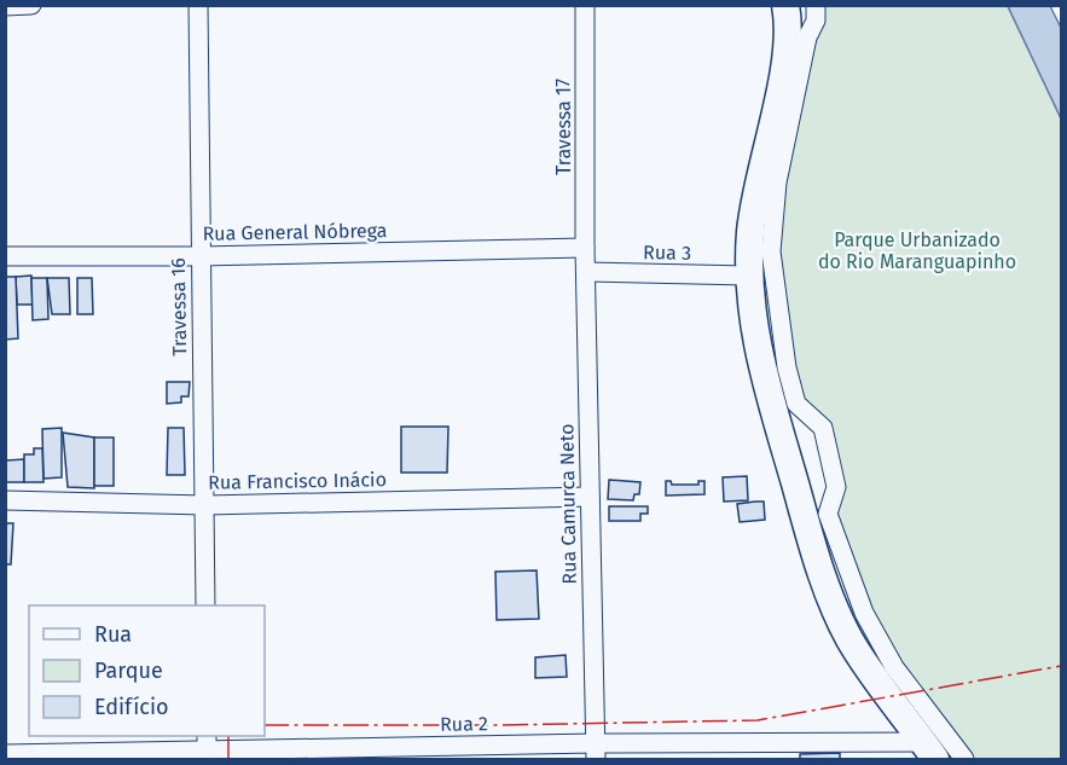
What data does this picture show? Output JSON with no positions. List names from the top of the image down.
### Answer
{
  "streets": {
    "street": [
      "Travessa 17",
      "Rua General Nóbrega",
      "Rua 3",
      "Travessa 16",
      "Rua Francisco Inácio",
      "Rua Camurca Neto",
      "Rua 2"
    ]
  },
  "crossings": [
    ["Travessa 17", "Rua General Nóbrega"],
    ["Travessa 17", "Rua Camurca Neto"],
    ["Rua General Nóbrega", "Travessa 16"],
    ["Rua General Nóbrega", "Rua Camurca Neto"],
    ["Rua 3", "Rua Camurca Neto"],
    ["Travessa 16", "Rua Francisco Inácio"],
    ["Rua Francisco Inácio", "Rua Camurca Neto"],
    ["Rua Camurca Neto", "Rua 2"]
  ],
  "parks": ["Parque Urbanizado do Rio Maranguapinho"],
  "legend": ["Rua", "Parque", "Edifício"]
}
